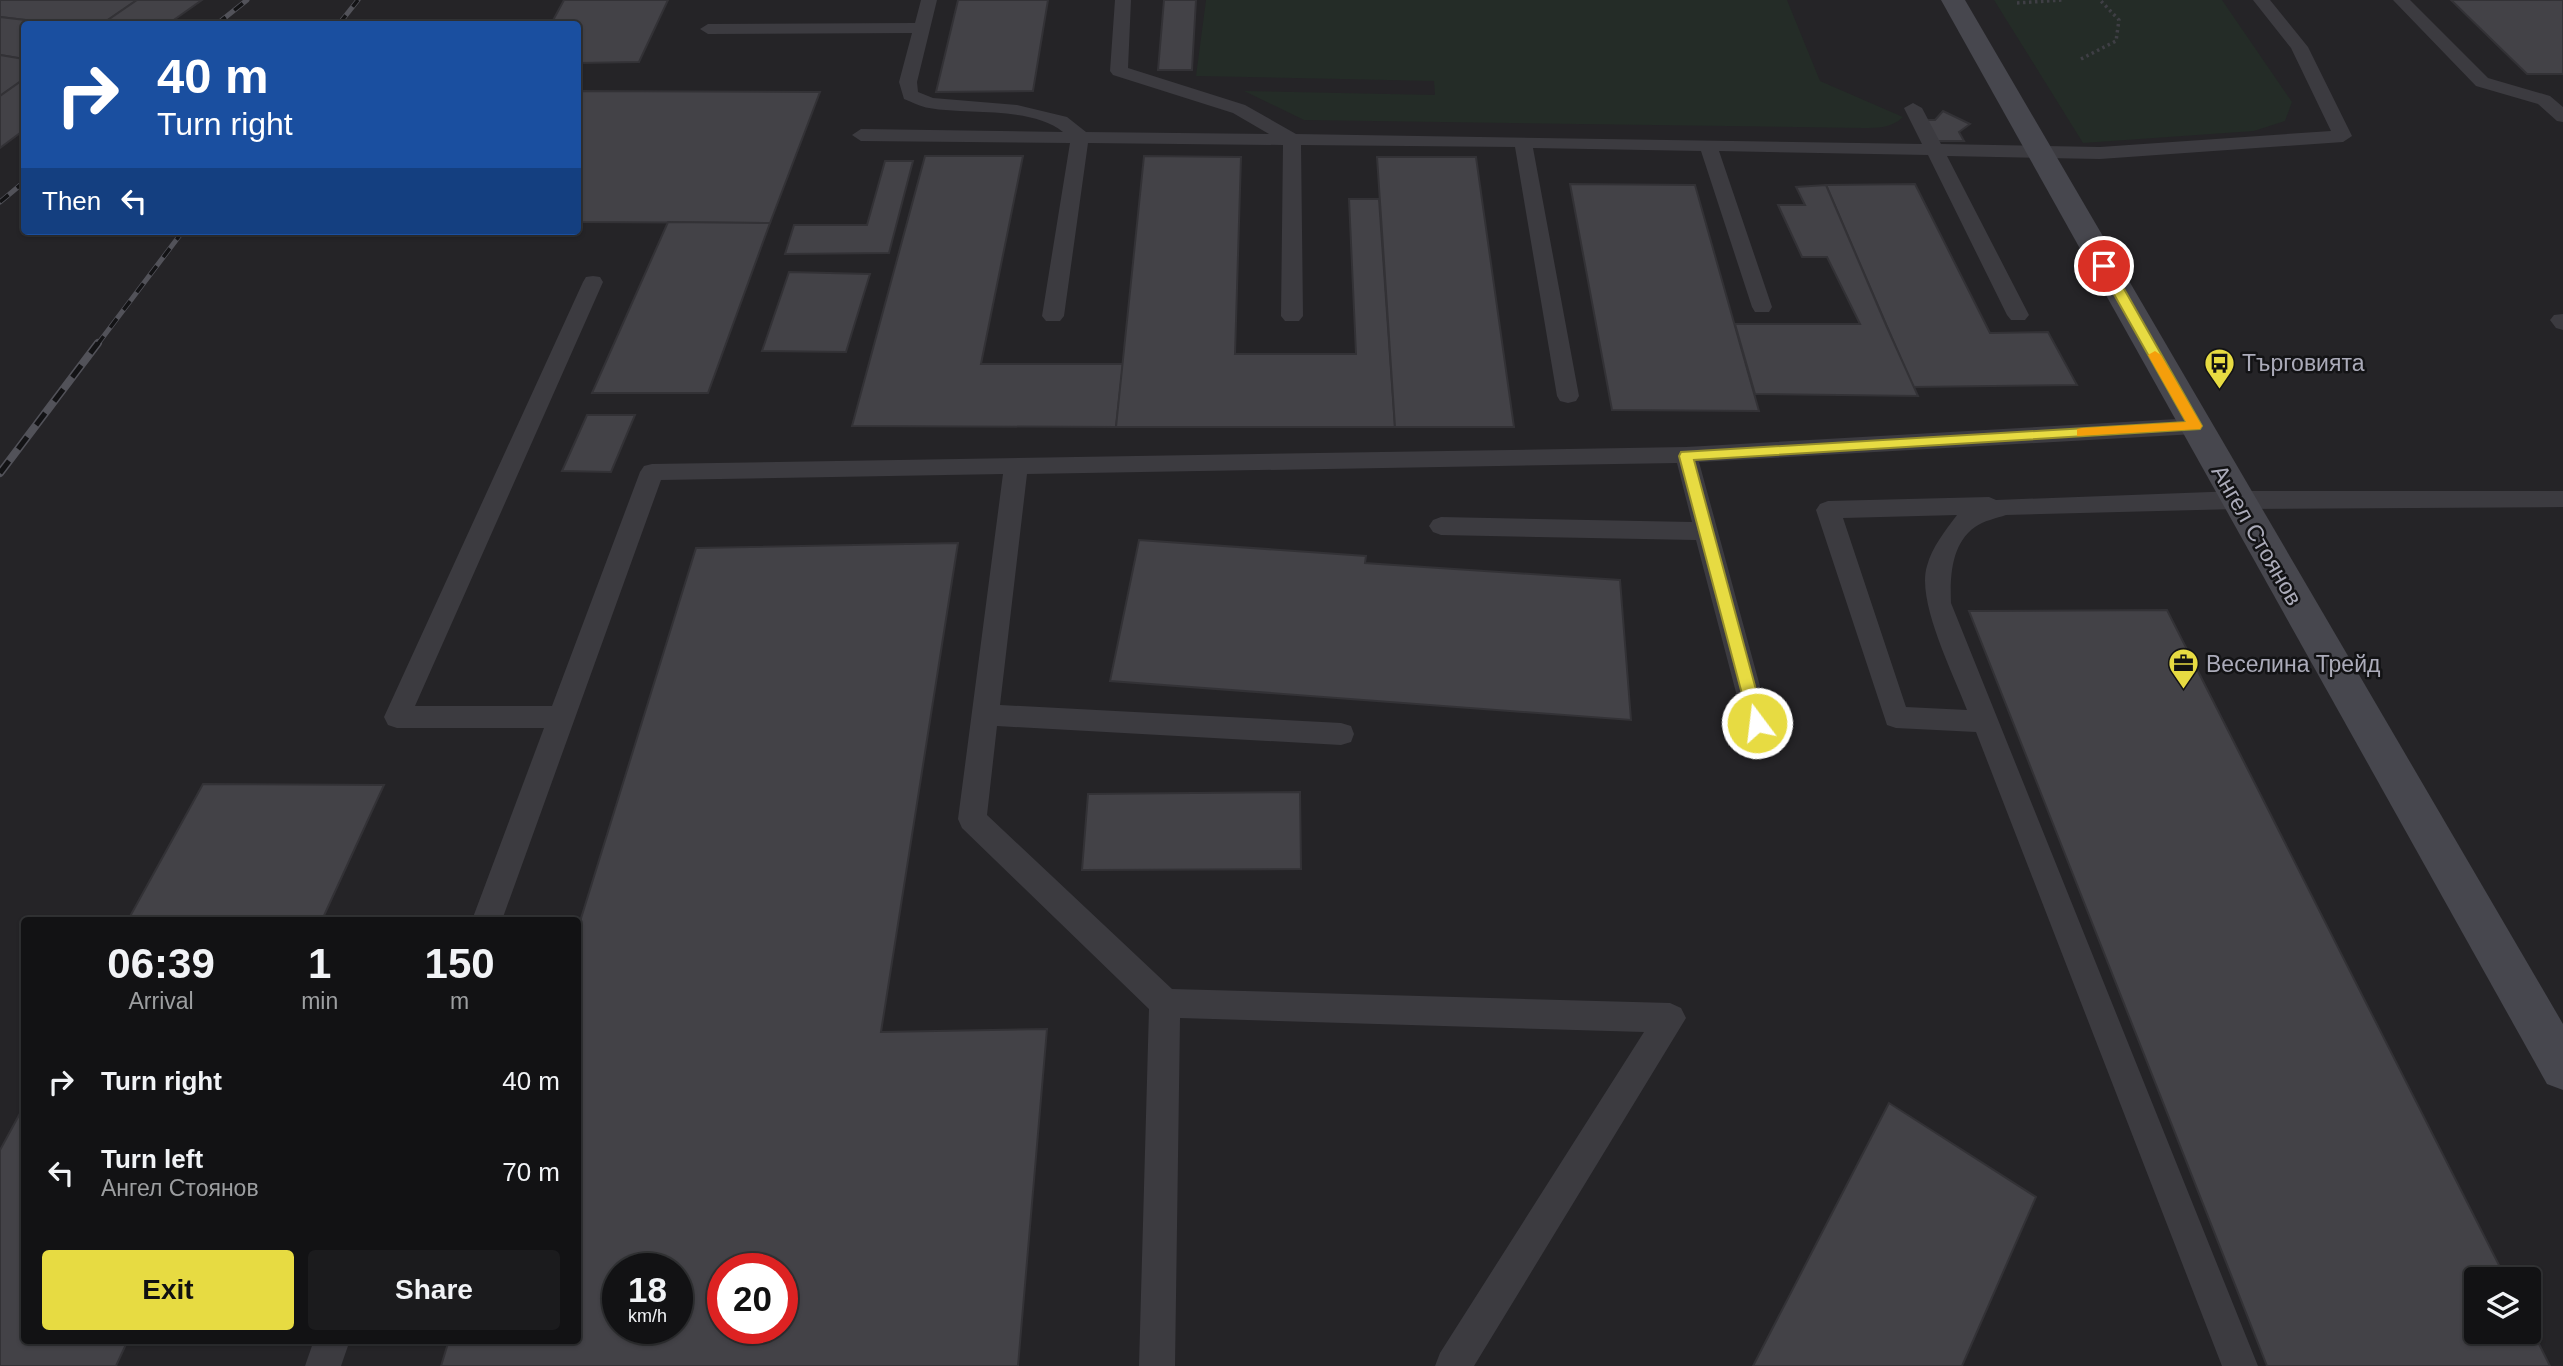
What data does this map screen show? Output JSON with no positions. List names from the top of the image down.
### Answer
{
  "streets": {
    "street": ["Ангел Стоянов"]
  },
  "places": {
    "bus stop": ["Търговията"],
    "office": ["Веселина Трейд"]
  },
  "page": {
    "turn": ["40 m", "Turn right"],
    "then": "Then",
    "eta": [
      "06:39",
      "Arrival",
      "1",
      "min",
      "150",
      "m"
    ],
    "list": [
      {
        "name": "Turn right",
        "value": "40 m"
      },
      {
        "name": "Turn left",
        "note": "Ангел Стоянов",
        "value": "70 m"
      }
    ],
    "buttons": ["Exit", "Share"],
    "speed": "18 km/h",
    "limit": "20"
  }
}
